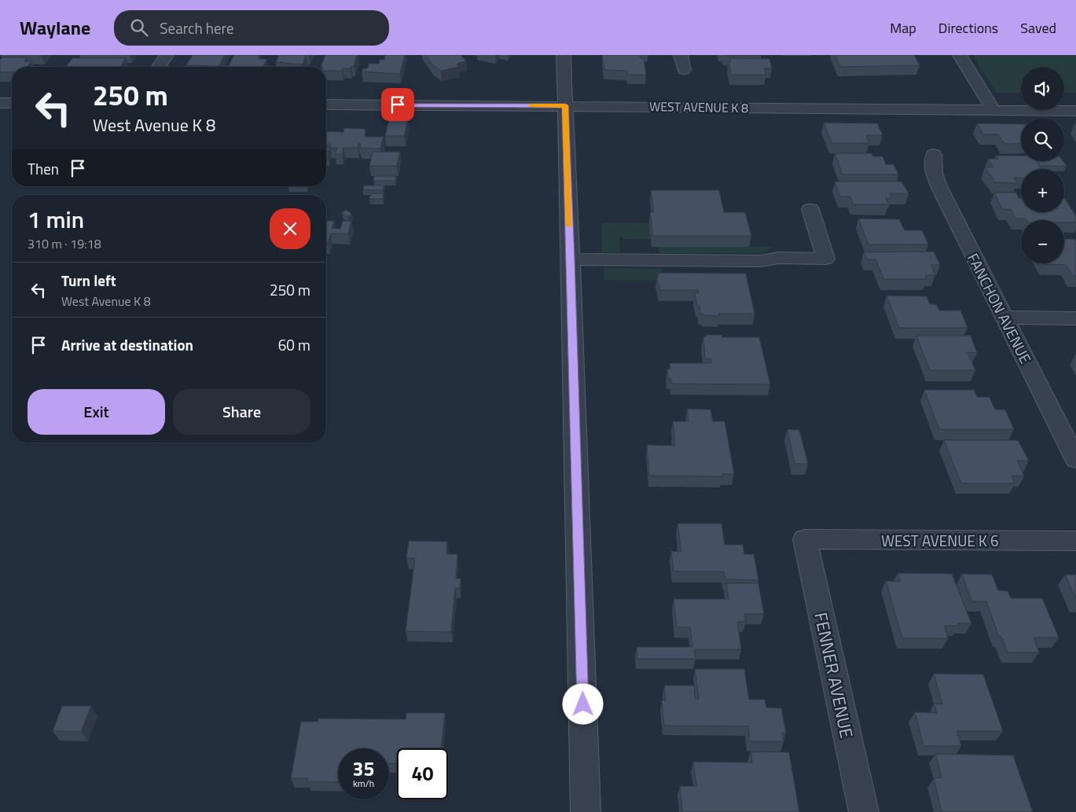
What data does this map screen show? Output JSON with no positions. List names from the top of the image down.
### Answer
{
  "streets": {
    "street": [
      "WEST AVENUE K 8",
      "FANCHON AVENUE",
      "WEST AVENUE K 6",
      "FENNER AVENUE"
    ]
  },
  "crossings": [
    ["WEST AVENUE K 6", "FENNER AVENUE"]
  ],
  "page": {
    "header": "Waylane",
    "search": "Search here",
    "nav": ["Map", "Directions", "Saved"],
    "map_buttons": ["+", "−"],
    "turn": ["250 m", "West Avenue K 8"],
    "then": "Then",
    "heading": ["1 min", "310 m · 19:18"],
    "list": [
      {
        "name": "Turn left",
        "note": "West Avenue K 8",
        "value": "250 m"
      },
      {
        "name": "Arrive at destination",
        "value": "60 m"
      }
    ],
    "buttons": ["Exit", "Share"],
    "speed": "35 km/h",
    "limit": "40"
  }
}
